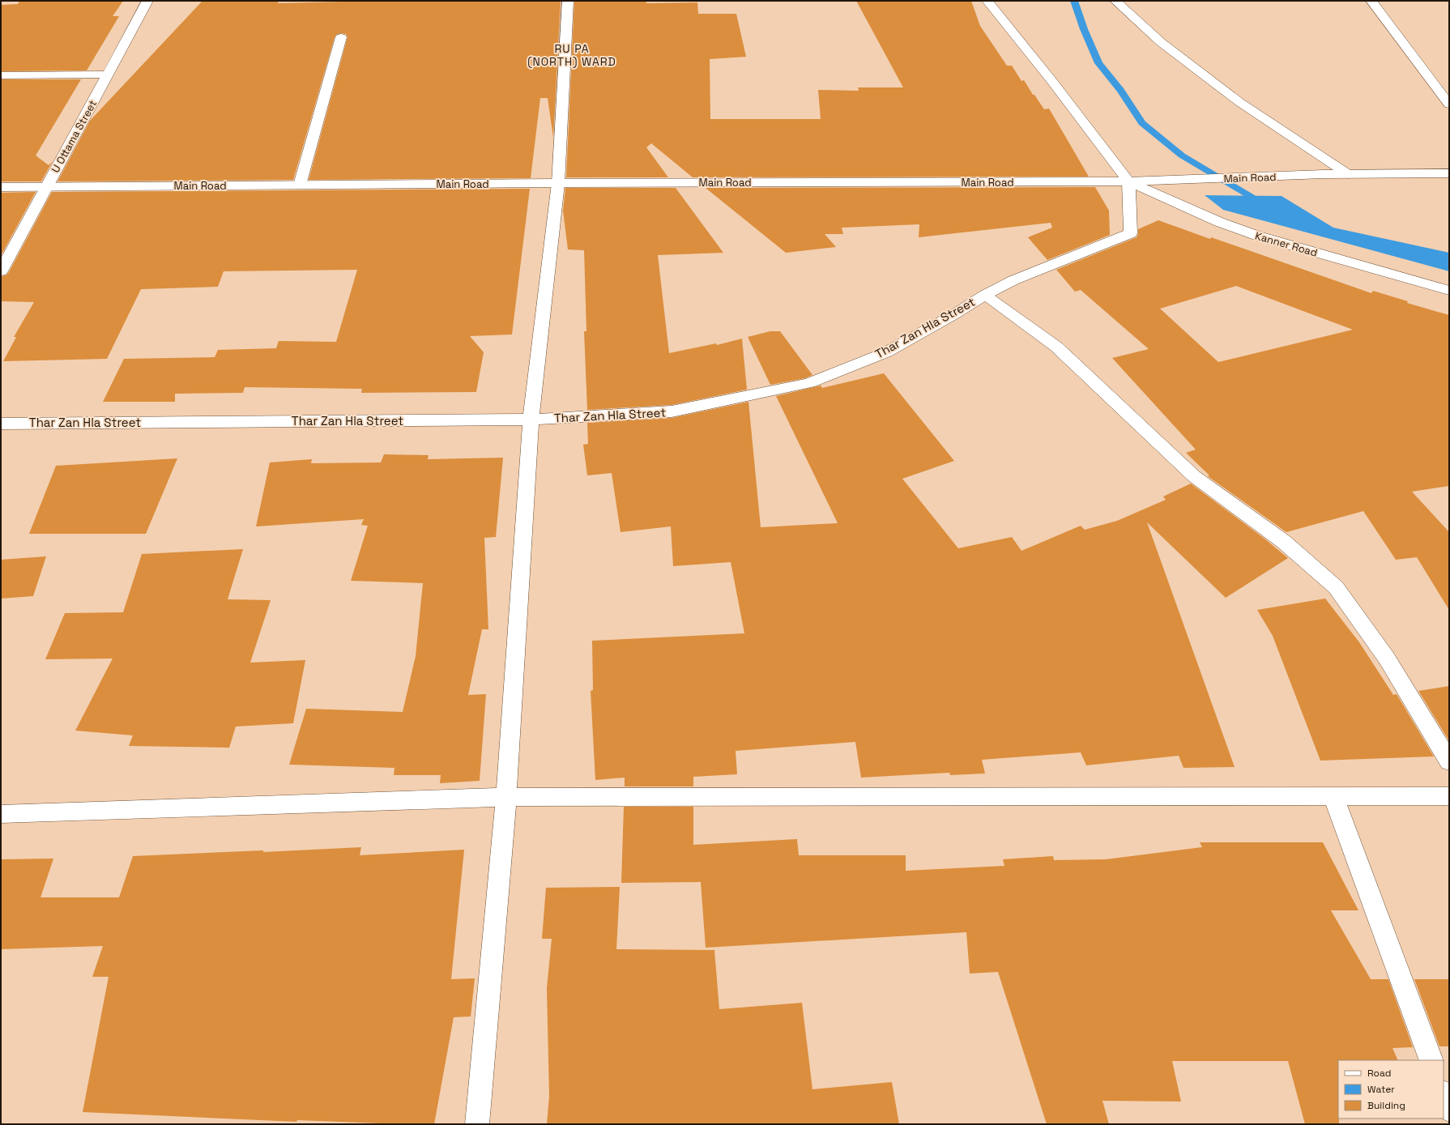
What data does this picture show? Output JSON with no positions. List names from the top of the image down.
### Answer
{
  "streets": {
    "street": [
      "U Ottama Street",
      "Main Road",
      "Kanner Road",
      "Thar Zan Hla Street"
    ]
  },
  "crossings": [
    ["U Ottama Street", "Main Road"],
    ["Main Road", "Kanner Road"],
    ["Main Road", "Thar Zan Hla Street"],
    ["Kanner Road", "Thar Zan Hla Street"]
  ],
  "districts": ["RU PA (NORTH) WARD"],
  "legend": ["Road", "Water", "Building"]
}
